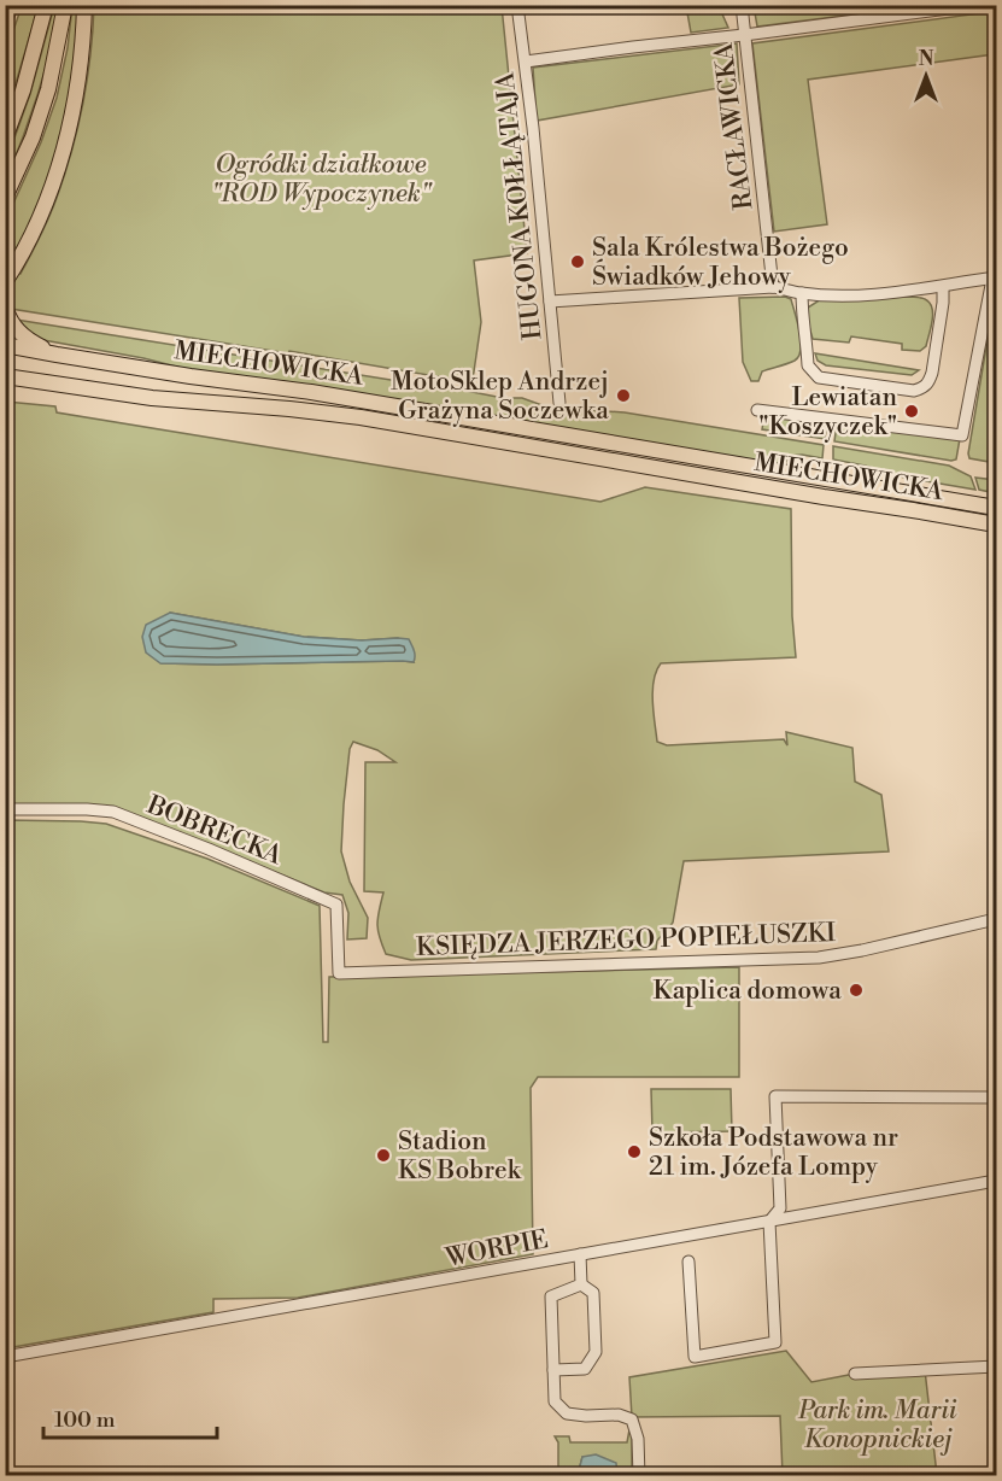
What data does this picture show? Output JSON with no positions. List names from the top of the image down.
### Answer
{
  "streets": {
    "main road": ["MIECHOWICKA"],
    "street": [
      "RACŁAWICKA",
      "HUGONA KOŁŁĄTAJA",
      "BOBRECKA",
      "KSIĘDZA JERZEGO POPIEŁUSZKI",
      "WORPIE"
    ]
  },
  "crossings": [
    ["BOBRECKA", "KSIĘDZA JERZEGO POPIEŁUSZKI"]
  ],
  "parks": ["Ogródki działkowe \"ROD Wypoczynek\"", "Park im. Marii Konopnickiej"],
  "places": [
    "Sala Królestwa Bożego Świadków Jehowy",
    "MotoSklep Andrzej Grażyna Soczewka",
    "Lewiatan \"Koszyczek\"",
    "Kaplica domowa",
    "Szkoła Podstawowa nr 21 im. Józefa Lompy",
    "Stadion KS Bobrek"
  ],
  "scale_bar": "100 m",
  "north": "top"
}
